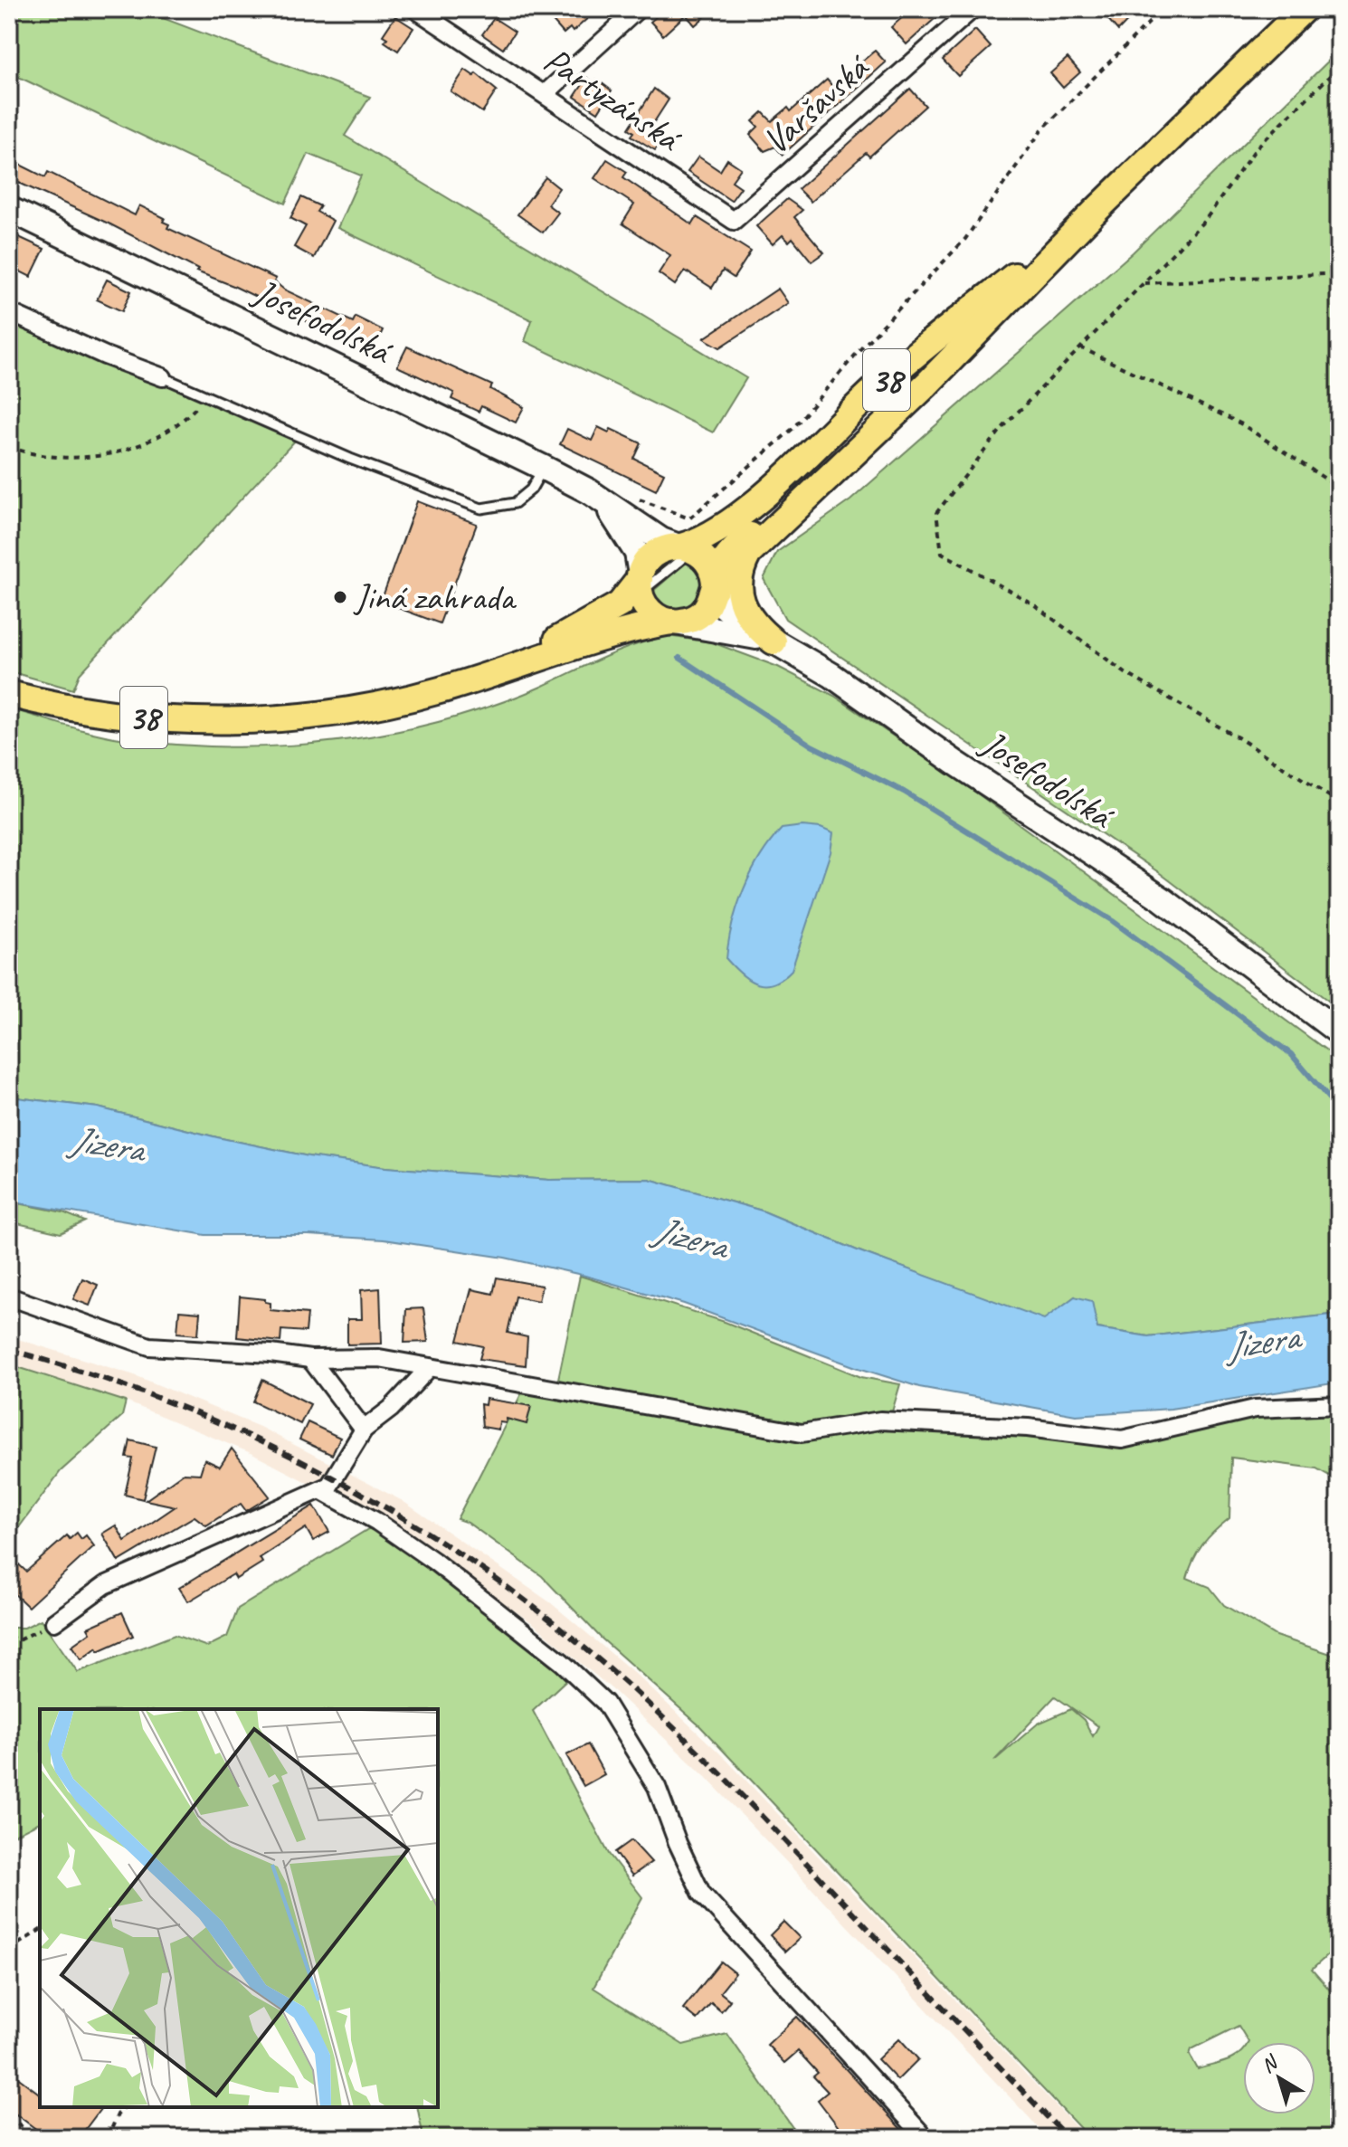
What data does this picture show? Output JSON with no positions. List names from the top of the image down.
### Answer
{
  "streets": {
    "main road": ["Josefodolská", "38"],
    "street": ["Partyzánská", "Varšavská"]
  },
  "crossings": [
    ["Partyzánská", "Varšavská"],
    ["Josefodolská", "38"]
  ],
  "water": ["Jizera"],
  "places": ["Jiná zahrada"],
  "north": "top left"
}
